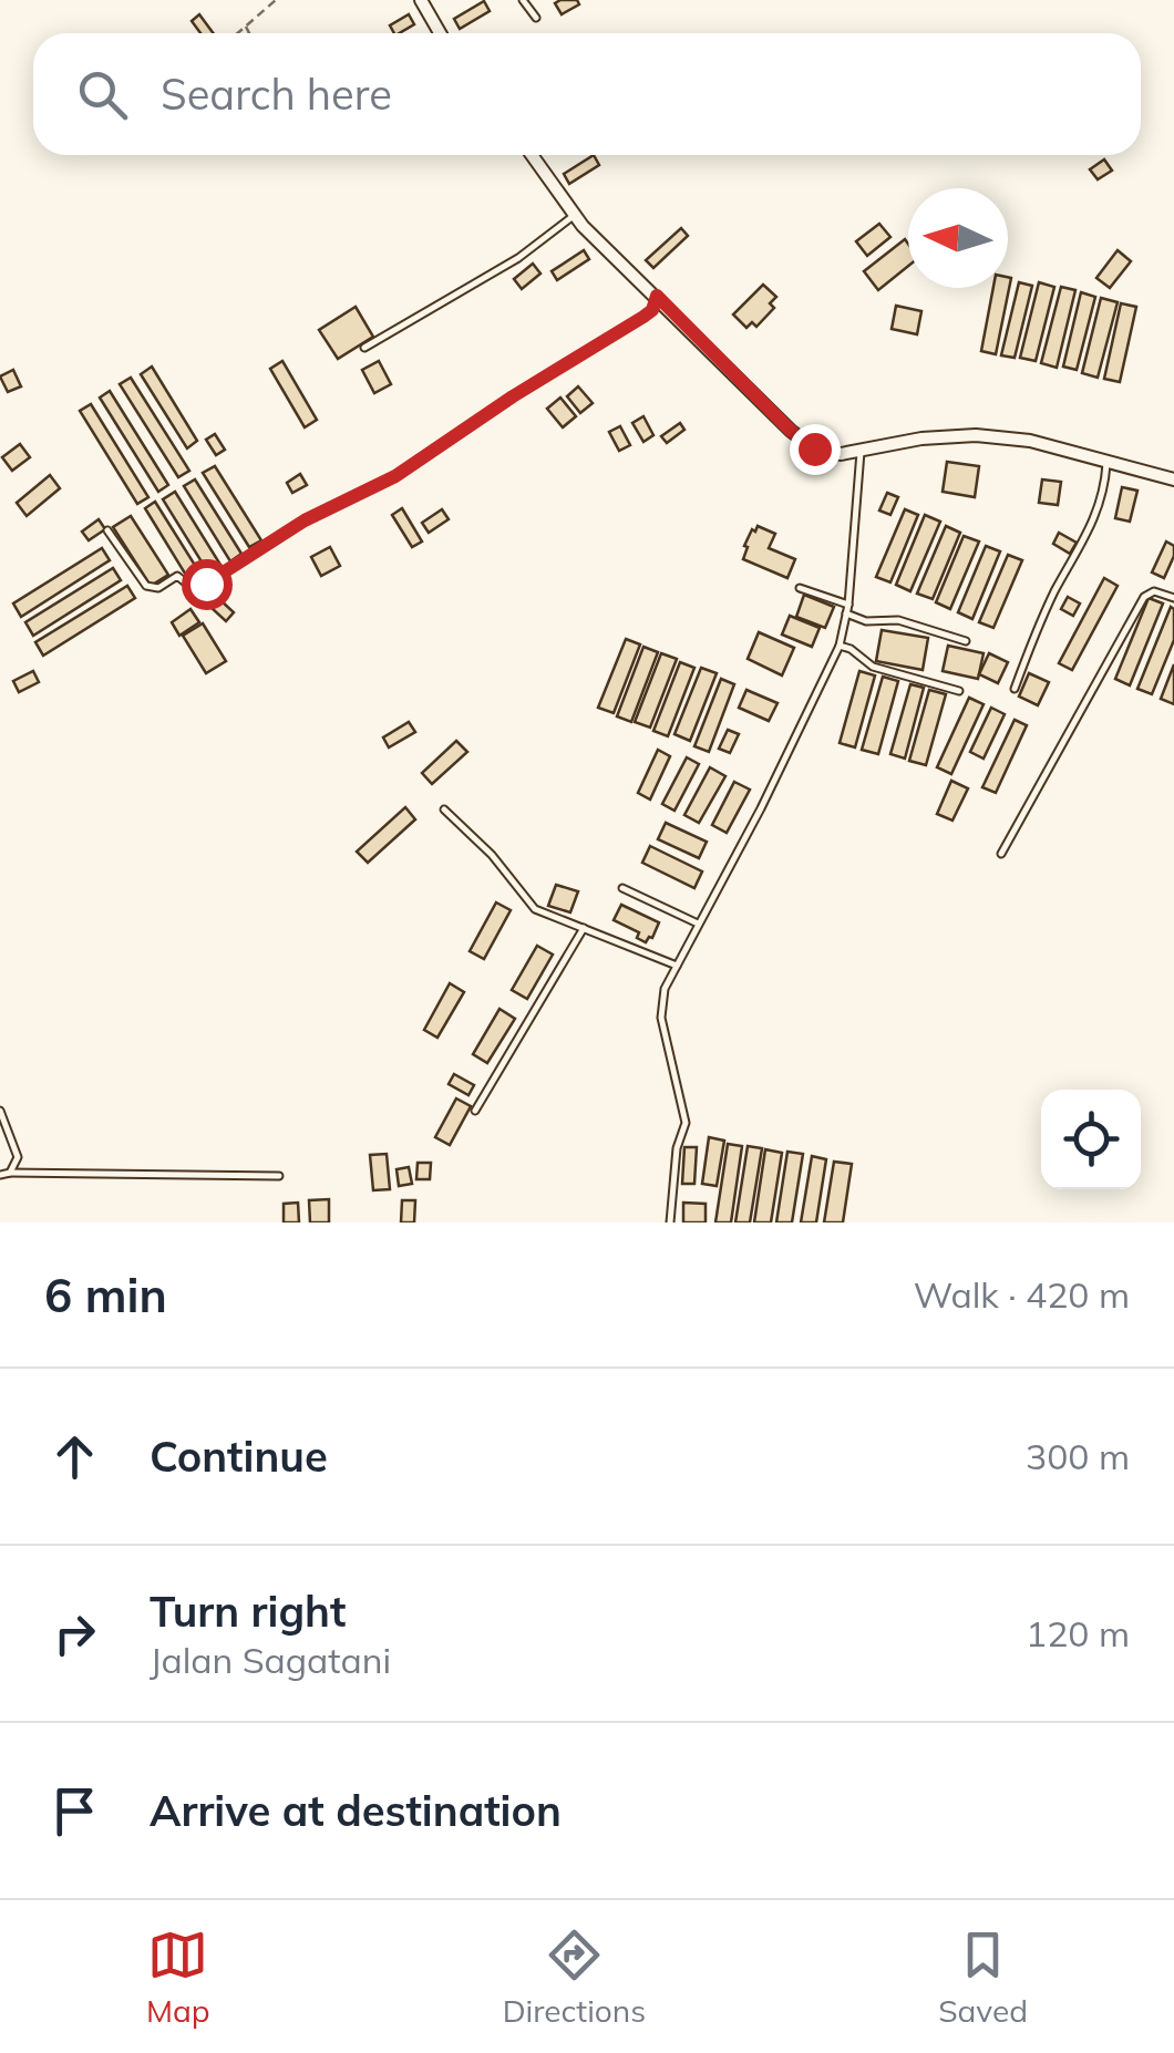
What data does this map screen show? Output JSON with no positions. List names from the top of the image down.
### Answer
{
  "north": "left",
  "page": {
    "search": "Search here",
    "heading": ["6 min", "Walk · 420 m"],
    "list": [
      ["Continue", "300 m"],
      ["Turn right", "Jalan Sagatani", "120 m"],
      "Arrive at destination"
    ],
    "nav": ["Map", "Directions", "Saved"]
  }
}
